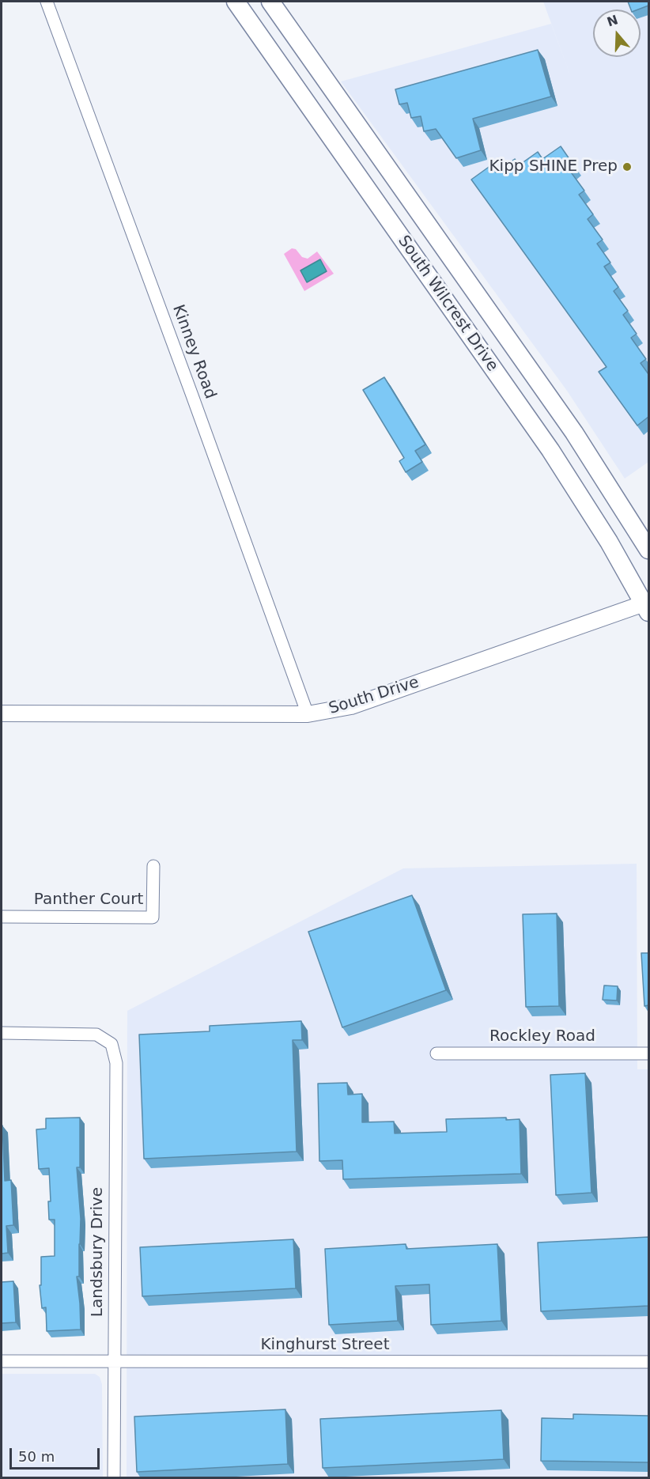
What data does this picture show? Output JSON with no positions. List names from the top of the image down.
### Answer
{
  "streets": {
    "main road": ["South Wilcrest Drive"],
    "street": [
      "Kinney Road",
      "South Drive",
      "Panther Court",
      "Rockley Road",
      "Landsbury Drive",
      "Kinghurst Street"
    ]
  },
  "crossings": [
    ["South Wilcrest Drive", "South Drive"],
    ["Kinney Road", "South Drive"],
    ["Landsbury Drive", "Kinghurst Street"]
  ],
  "places": ["Kipp SHINE Prep"],
  "scale_bar": "50 m",
  "north": "top"
}
